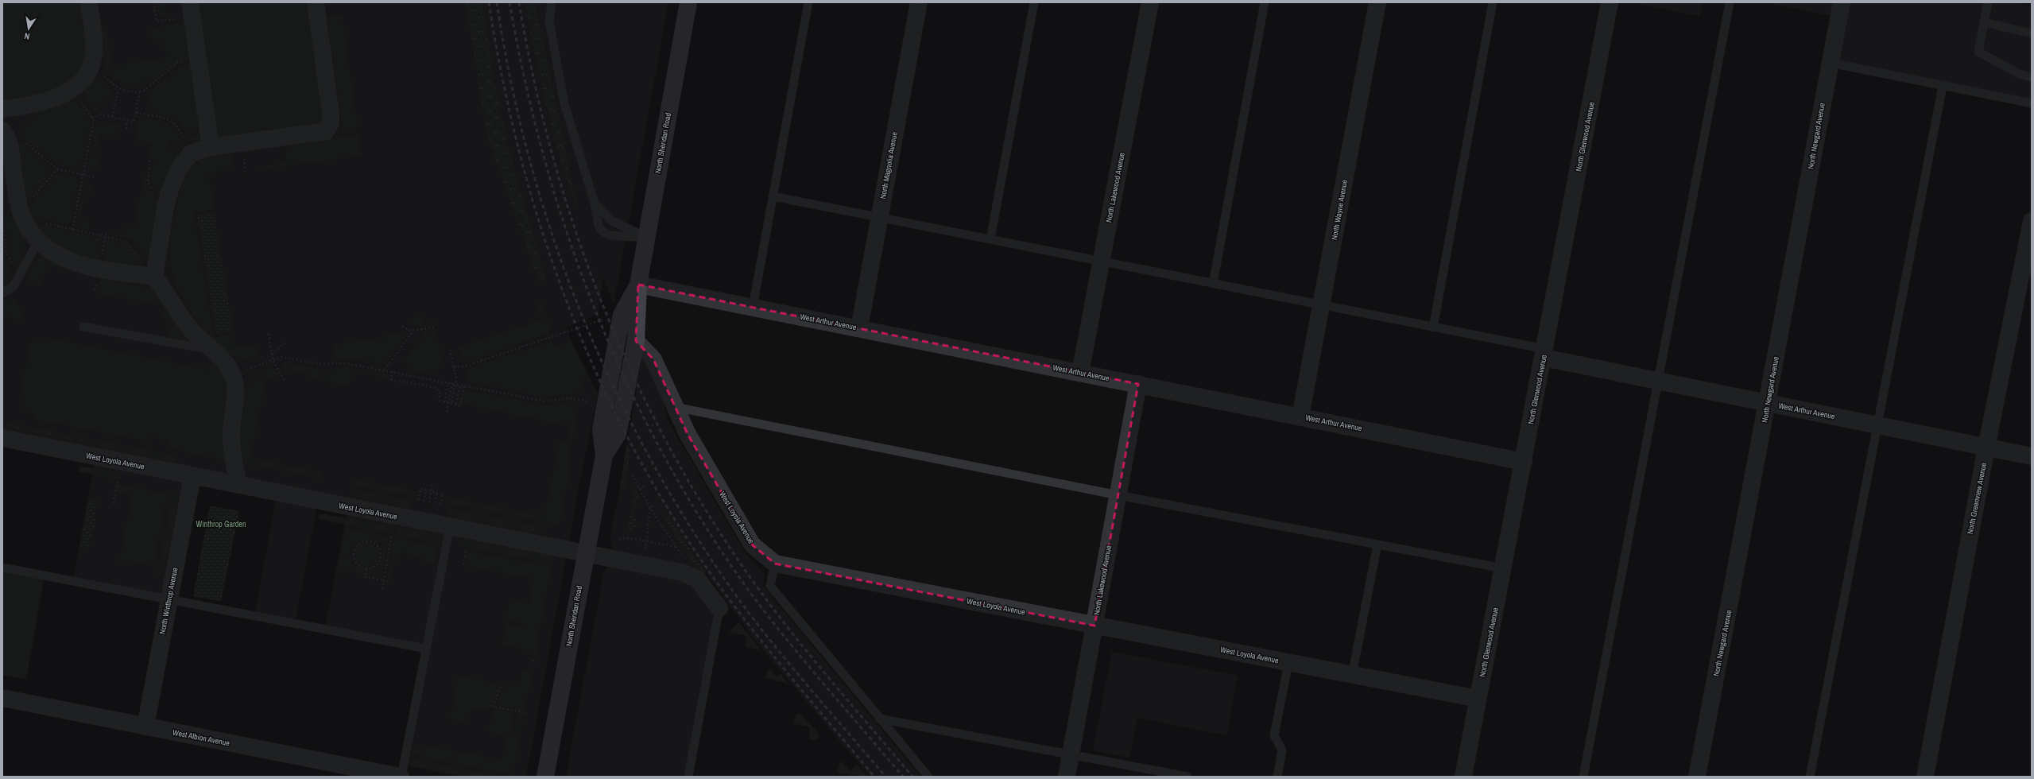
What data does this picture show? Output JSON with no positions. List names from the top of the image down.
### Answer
{
  "streets": {
    "main road": ["North Sheridan Road"],
    "street": [
      "North Newgard Avenue",
      "North Glenwood Avenue",
      "North Magnolia Avenue",
      "North Lakewood Avenue",
      "North Wayne Avenue",
      "West Arthur Avenue",
      "West Loyola Avenue",
      "North Greenview Avenue",
      "North Winthrop Avenue",
      "West Albion Avenue"
    ]
  },
  "crossings": [
    ["North Newgard Avenue", "West Arthur Avenue"],
    ["North Glenwood Avenue", "West Arthur Avenue"],
    ["North Glenwood Avenue", "West Loyola Avenue"],
    ["North Sheridan Road", "West Arthur Avenue"],
    ["North Sheridan Road", "West Loyola Avenue"],
    ["North Magnolia Avenue", "West Arthur Avenue"],
    ["North Lakewood Avenue", "West Arthur Avenue"],
    ["North Lakewood Avenue", "West Loyola Avenue"],
    ["North Wayne Avenue", "West Arthur Avenue"],
    ["West Arthur Avenue", "North Greenview Avenue"],
    ["West Loyola Avenue", "North Winthrop Avenue"],
    ["North Winthrop Avenue", "West Albion Avenue"]
  ],
  "parks": ["Winthrop Garden"],
  "north": "bottom"
}
